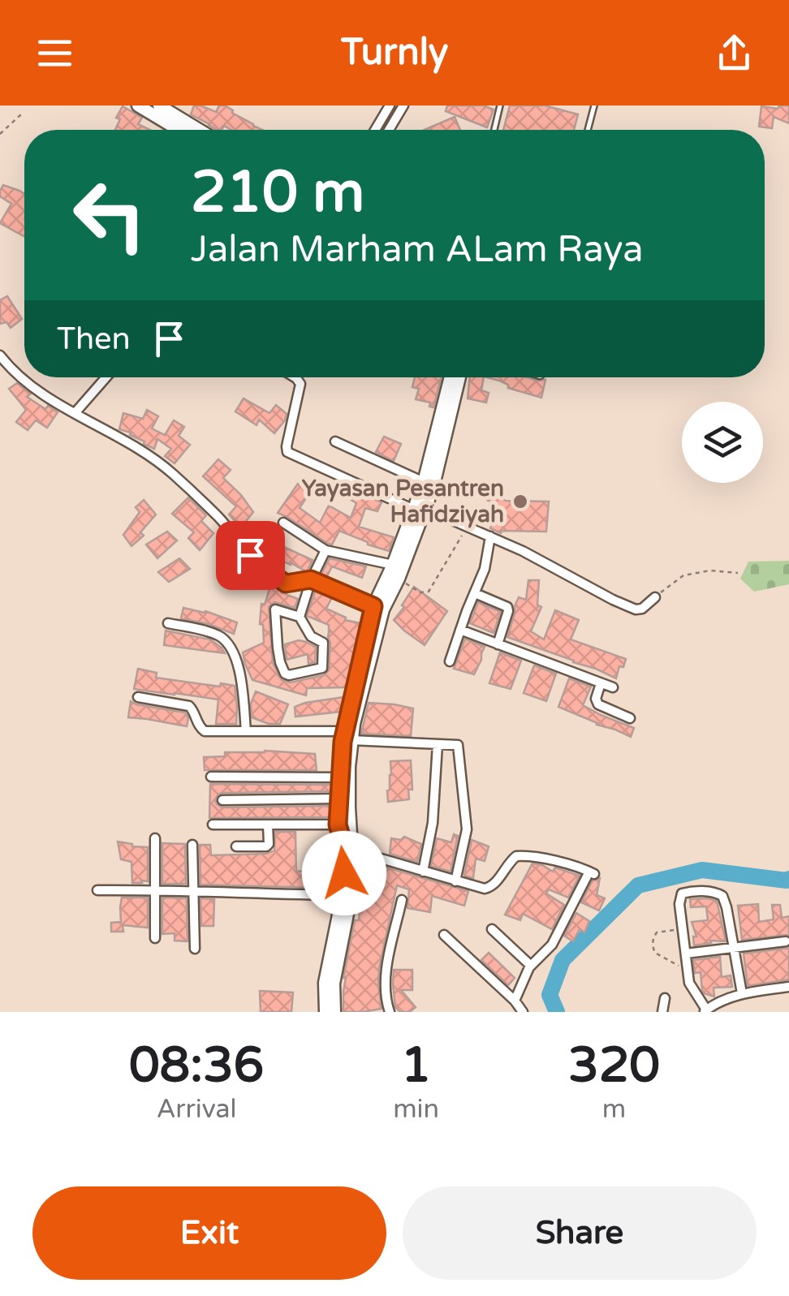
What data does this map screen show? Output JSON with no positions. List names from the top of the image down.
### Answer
{
  "places": ["Yayasan Pesantren Hafidziyah"],
  "page": {
    "header": "Turnly",
    "turn": ["210 m", "Jalan Marham ALam Raya"],
    "then": "Then",
    "eta": [
      "08:36",
      "Arrival",
      "1",
      "min",
      "320",
      "m"
    ],
    "buttons": ["Exit", "Share"]
  }
}
